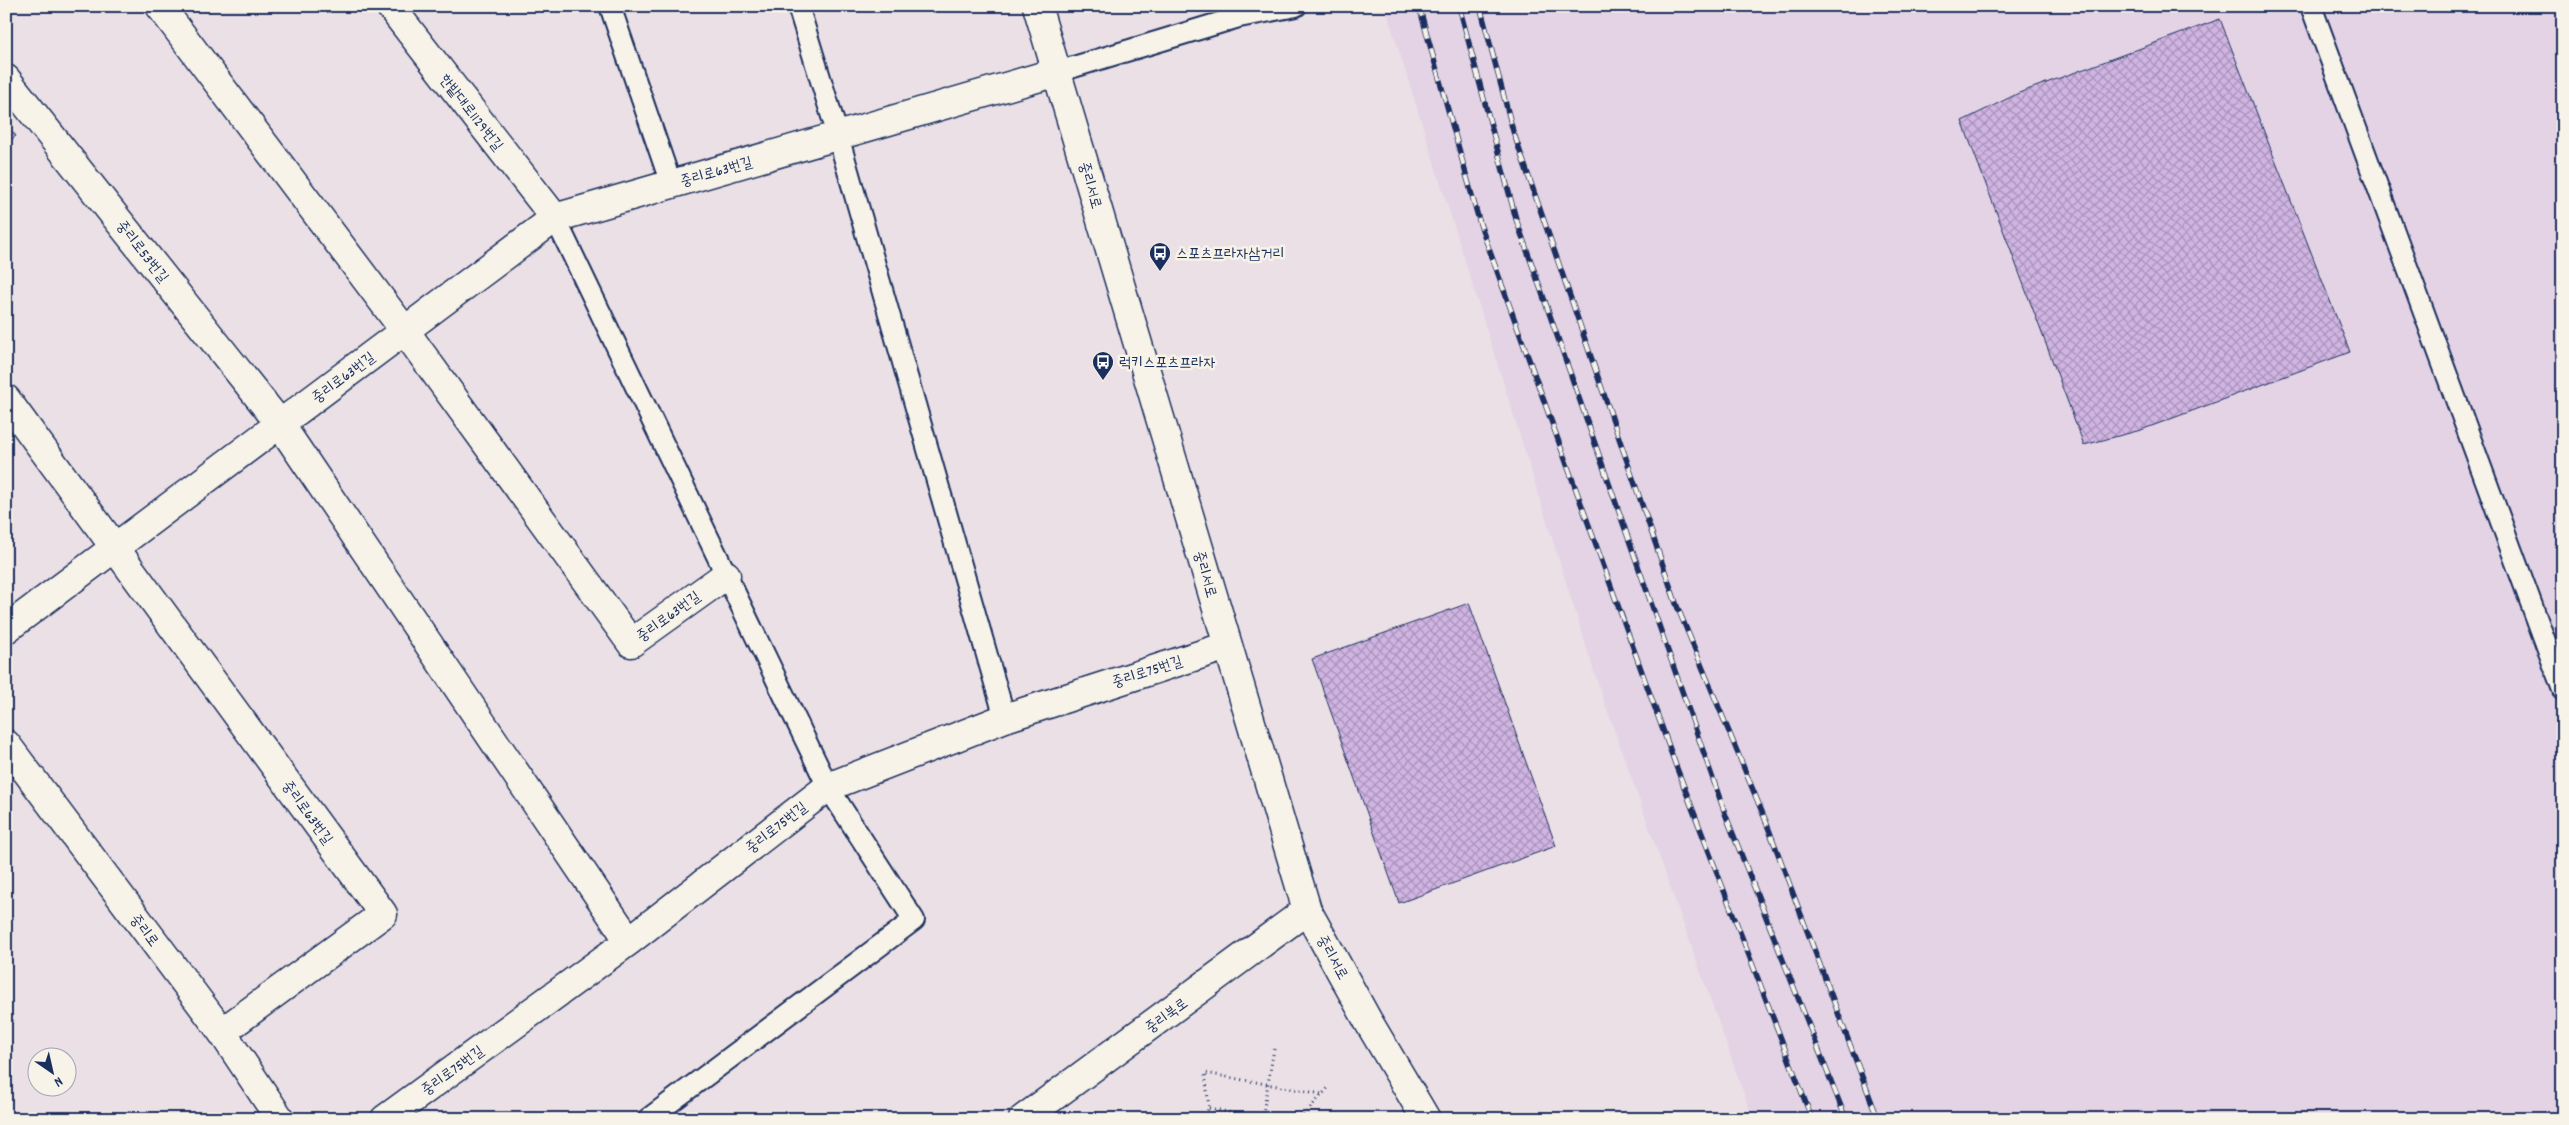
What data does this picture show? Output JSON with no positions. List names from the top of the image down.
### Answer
{
  "streets": {
    "street": [
      "한밭대로1129번길",
      "중리로63번길",
      "중리서로",
      "중리로53번길",
      "중리로75번길",
      "중리로",
      "중리북로"
    ]
  },
  "crossings": [
    ["한밭대로1129번길", "중리로63번길"],
    ["중리로63번길", "중리서로"],
    ["중리로63번길", "중리로53번길"],
    ["중리로63번길", "중리로"],
    ["중리서로", "중리로75번길"],
    ["중리서로", "중리북로"]
  ],
  "places": {
    "bus stop": ["스포츠프라자삼거리", "럭키스포츠프라자"]
  },
  "north": "bottom right"
}
